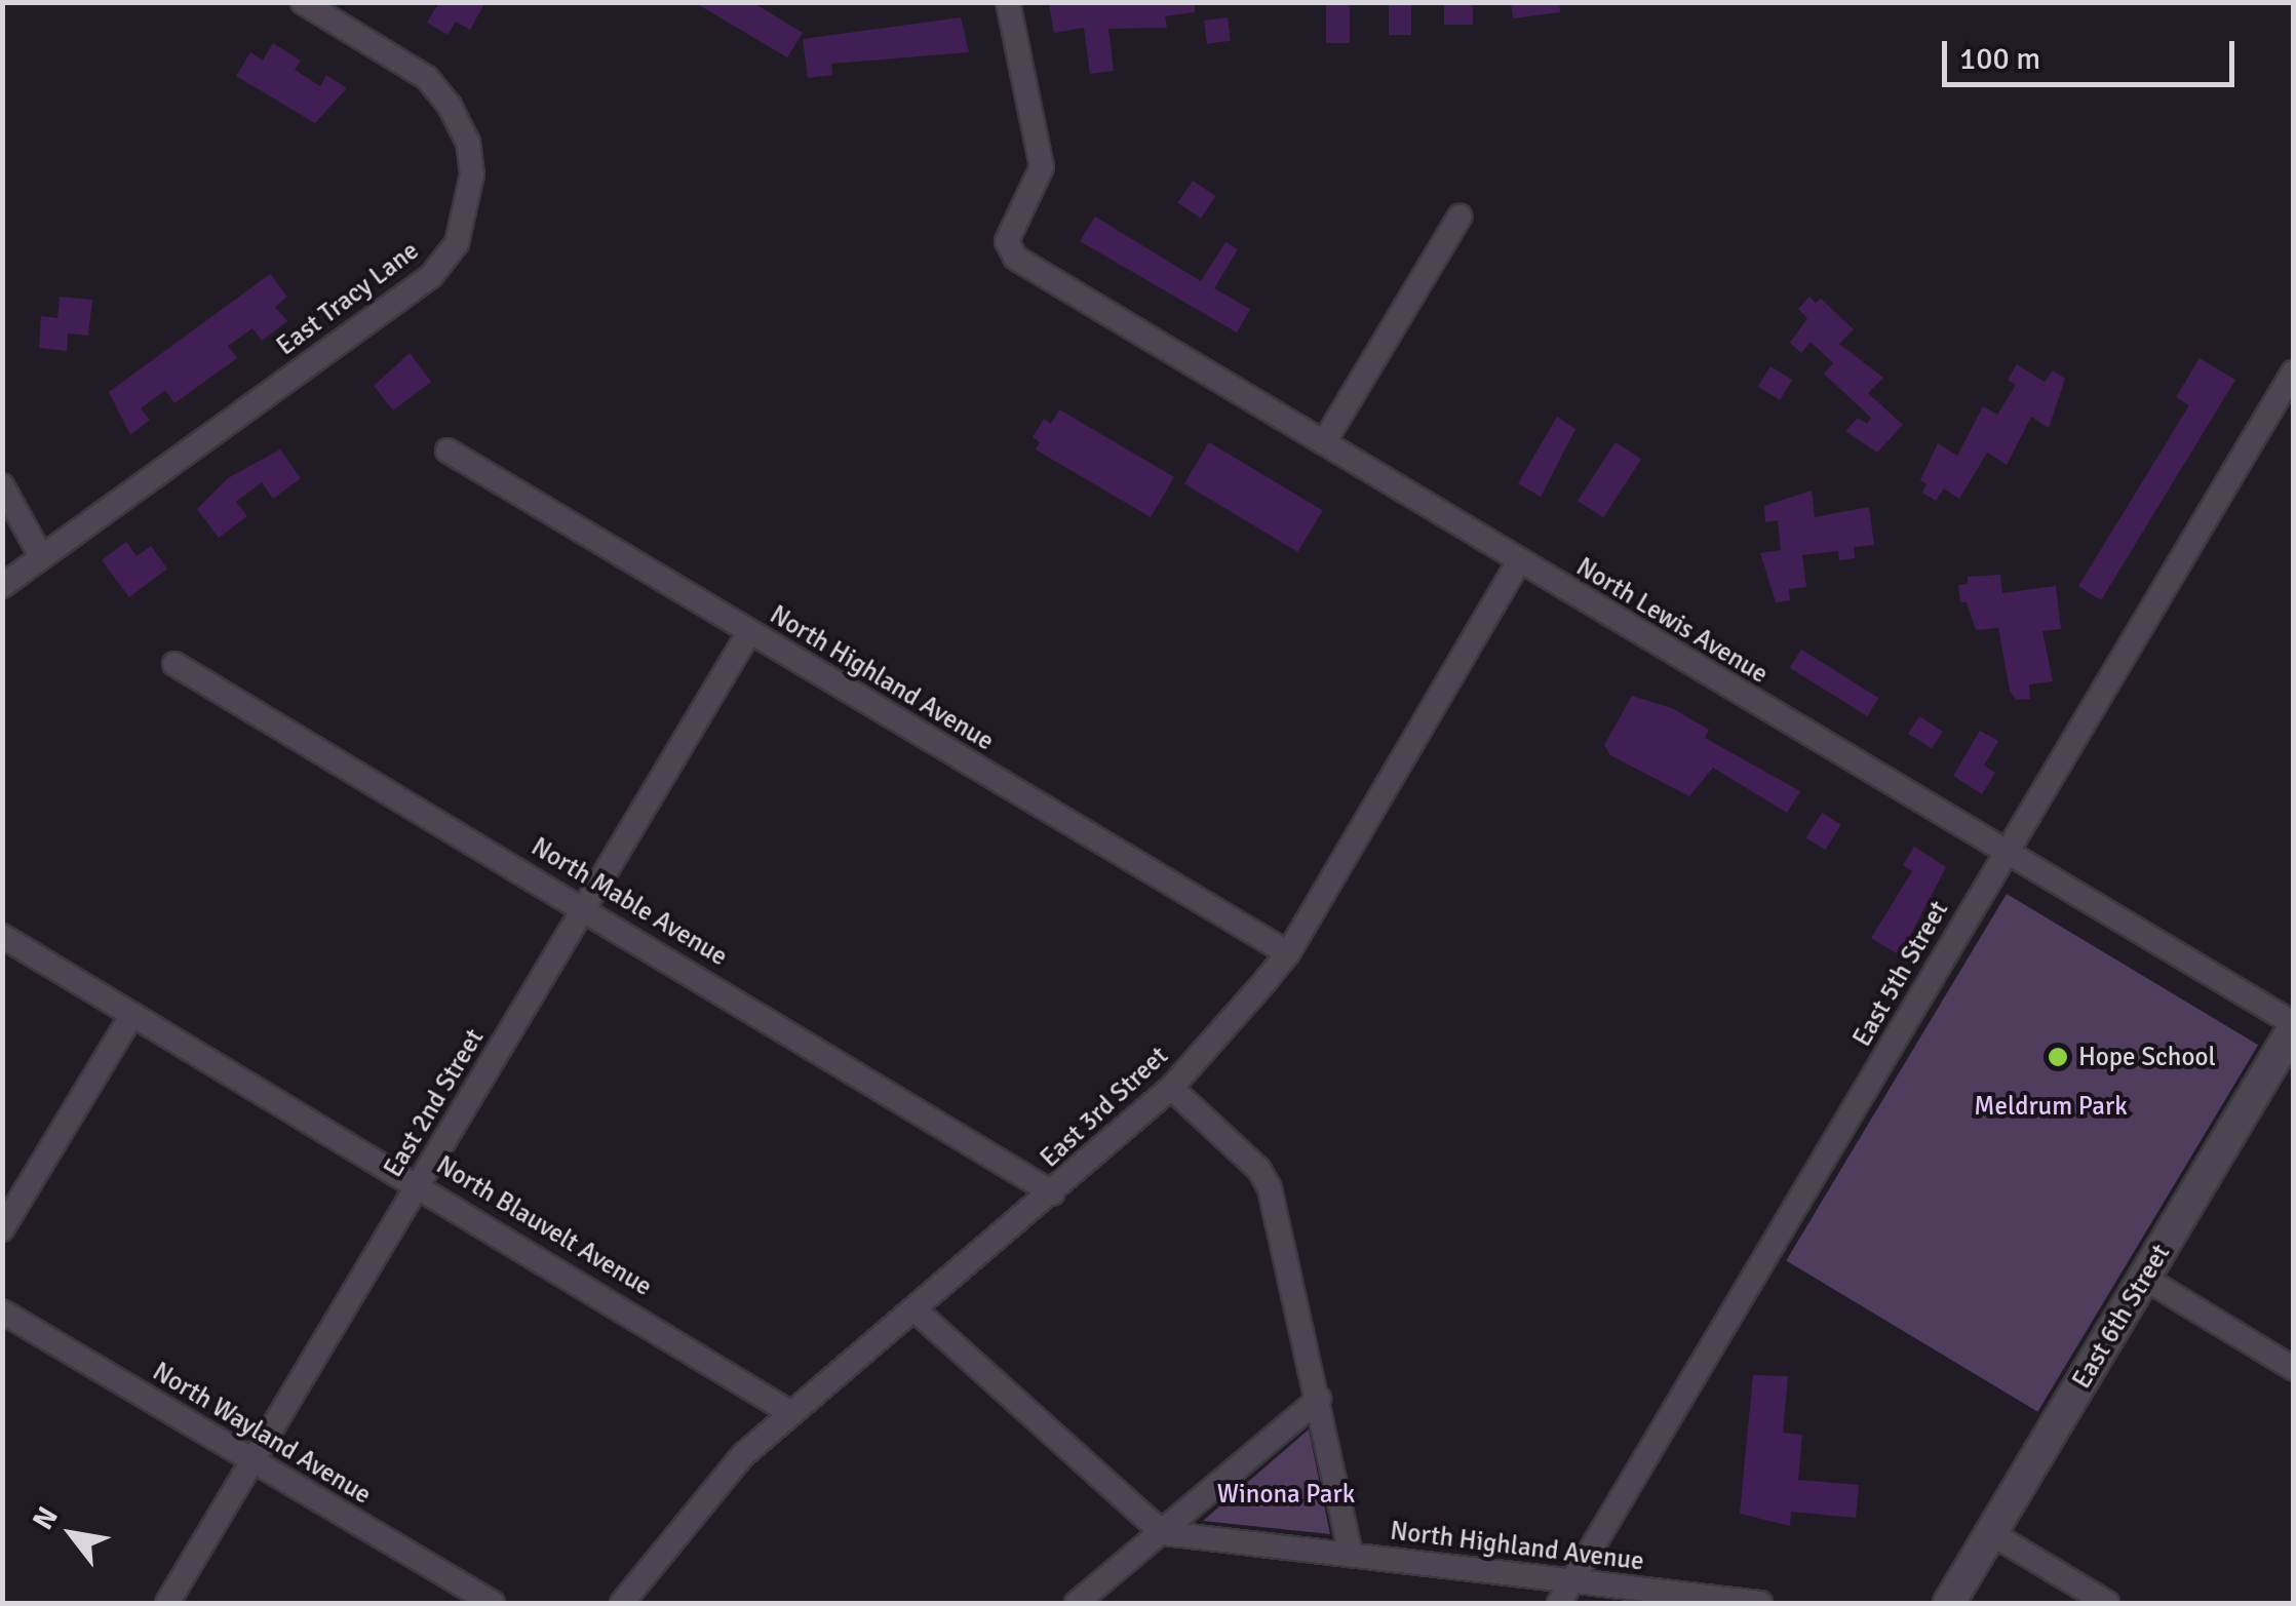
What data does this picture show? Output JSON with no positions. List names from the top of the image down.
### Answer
{
  "streets": {
    "main road": ["East 6th Street"],
    "street": [
      "East Tracy Lane",
      "North Lewis Avenue",
      "North Highland Avenue",
      "North Mable Avenue",
      "East 5th Street",
      "East 2nd Street",
      "East 3rd Street",
      "North Blauvelt Avenue",
      "North Wayland Avenue"
    ]
  },
  "crossings": [
    ["North Lewis Avenue", "East 5th Street"],
    ["North Lewis Avenue", "East 3rd Street"],
    ["North Lewis Avenue", "East 6th Street"],
    ["North Highland Avenue", "East 5th Street"],
    ["North Highland Avenue", "East 2nd Street"],
    ["North Highland Avenue", "East 3rd Street"],
    ["North Mable Avenue", "East 2nd Street"],
    ["North Mable Avenue", "East 3rd Street"],
    ["East 2nd Street", "North Blauvelt Avenue"],
    ["East 2nd Street", "North Wayland Avenue"],
    ["East 3rd Street", "North Blauvelt Avenue"]
  ],
  "parks": ["Meldrum Park", "Winona Park"],
  "places": ["Hope School"],
  "scale_bar": "100 m",
  "north": "top left"
}
